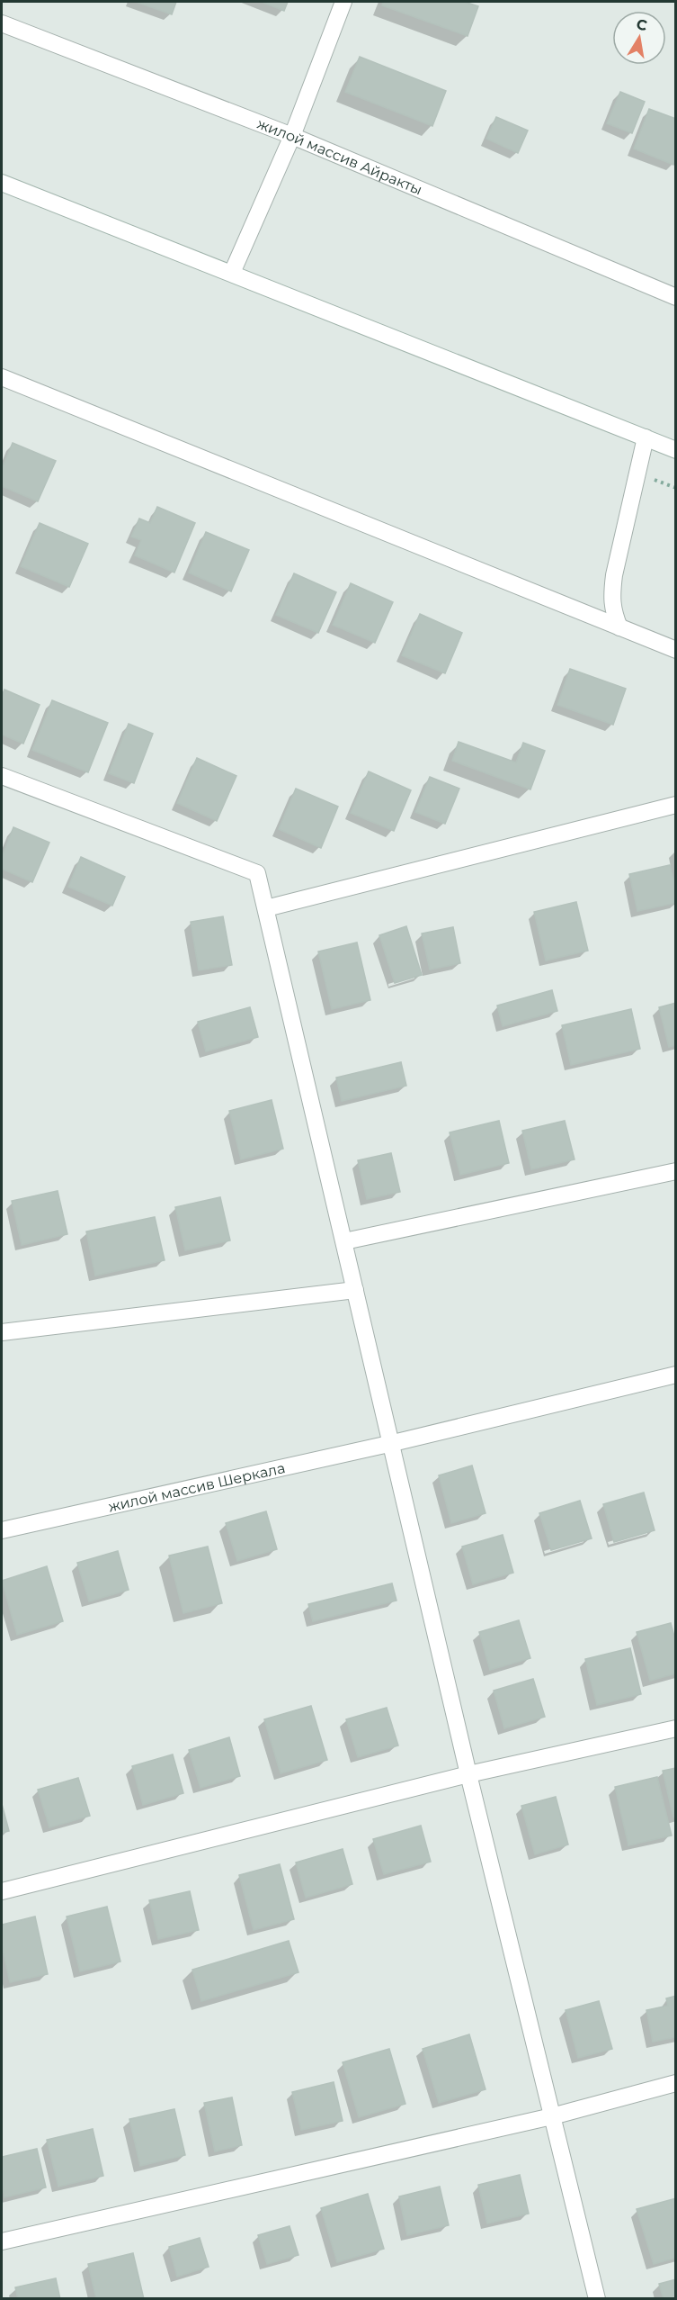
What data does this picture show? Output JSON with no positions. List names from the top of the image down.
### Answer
{
  "streets": {
    "street": ["жилой массив Айракты", "жилой массив Шеркала"]
  },
  "north": "top"
}
